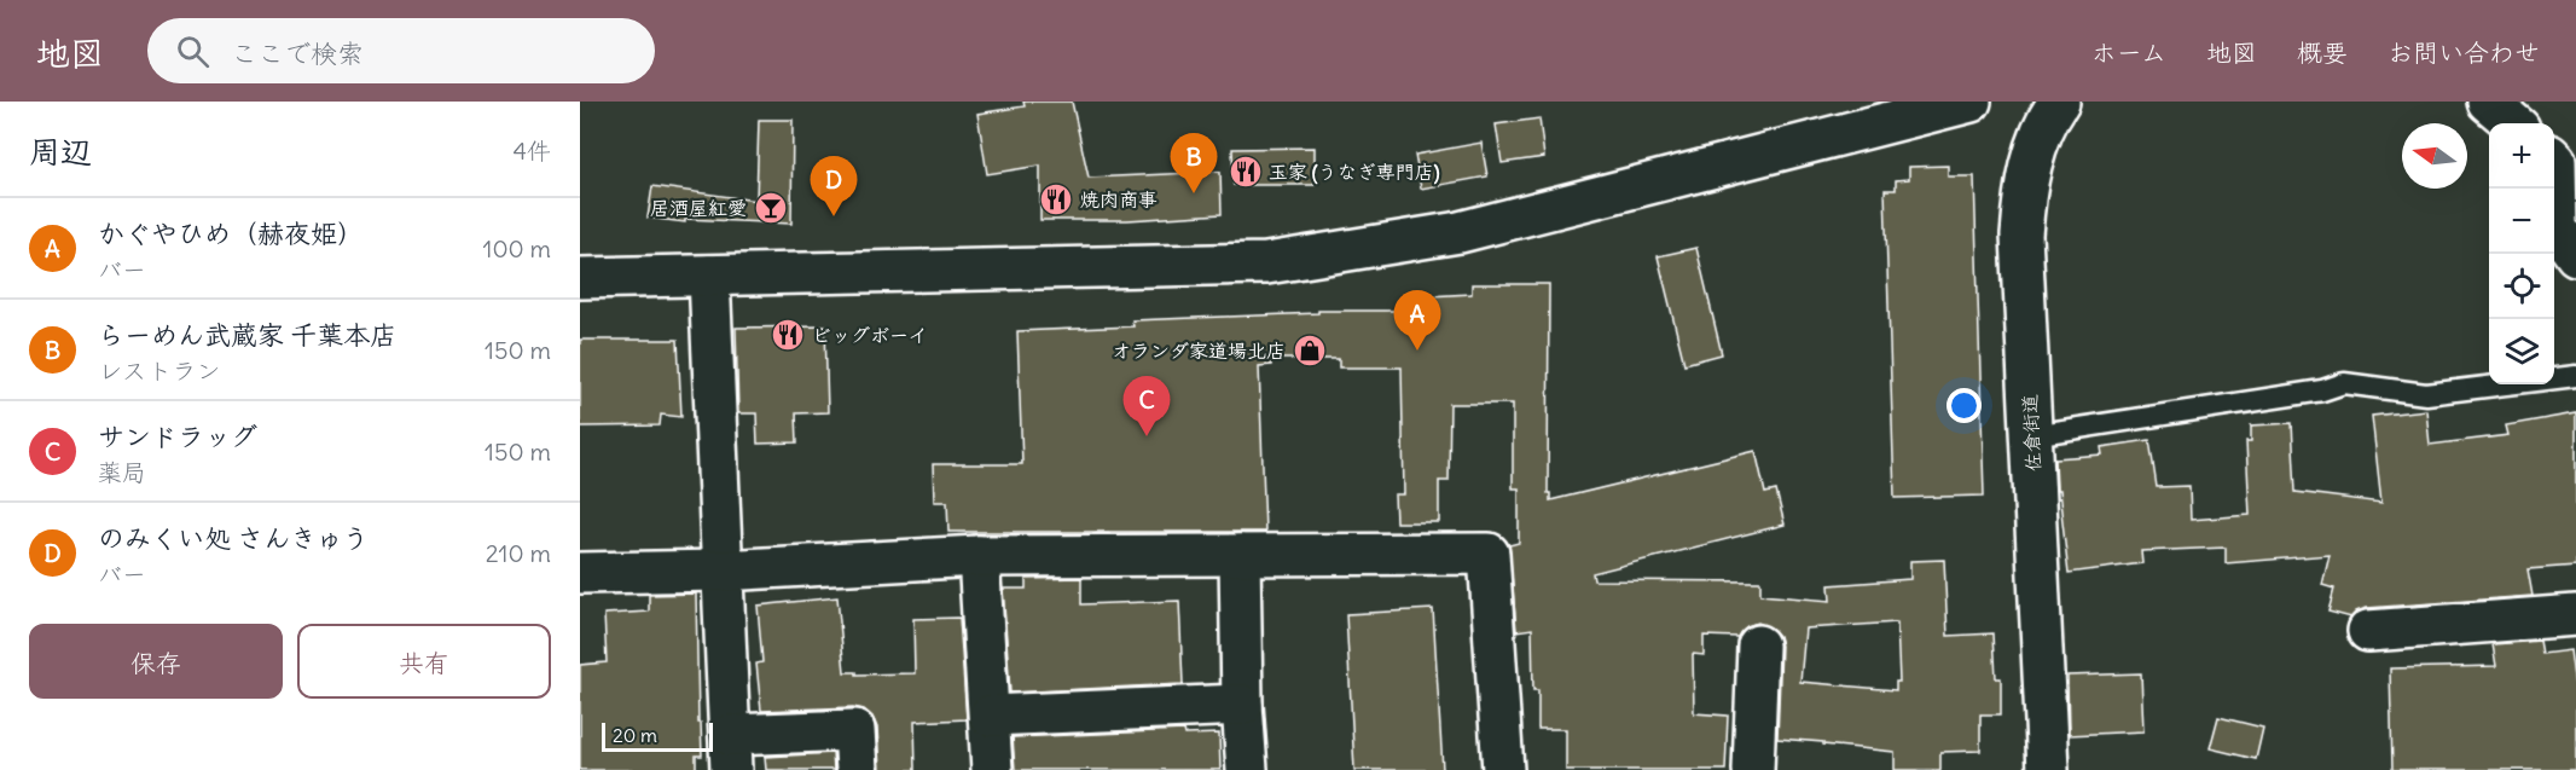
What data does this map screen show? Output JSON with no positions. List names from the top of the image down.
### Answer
{
  "streets": {
    "main road": ["佐倉街道"]
  },
  "places": {
    "restaurant": ["玉家 (うなぎ専門店)", "焼肉商事", "ビッグボーイ"],
    "bar": ["居酒屋紅愛"],
    "shop": ["オランダ家道場北店"]
  },
  "scale_bar": "20 m",
  "north": "left",
  "page": {
    "header": "地図",
    "search": "ここで検索",
    "nav": [
      "ホーム",
      "地図",
      "概要",
      "お問い合わせ"
    ],
    "heading": ["周辺", "4件"],
    "map_buttons": ["+", "−"],
    "pins": [
      "B",
      "D",
      "A",
      "C"
    ],
    "list": [
      {
        "mark": "A",
        "name": "かぐやひめ（赫夜姫）",
        "note": "バー",
        "value": "100 m"
      },
      {
        "mark": "B",
        "name": "らーめん武蔵家 千葉本店",
        "note": "レストラン",
        "value": "150 m"
      },
      {
        "mark": "C",
        "name": "サンドラッグ",
        "note": "薬局",
        "value": "150 m"
      },
      {
        "mark": "D",
        "name": "のみくい処 さんきゅう",
        "note": "バー",
        "value": "210 m"
      }
    ],
    "buttons": ["保存", "共有"],
    "scale": "20 m"
  }
}
